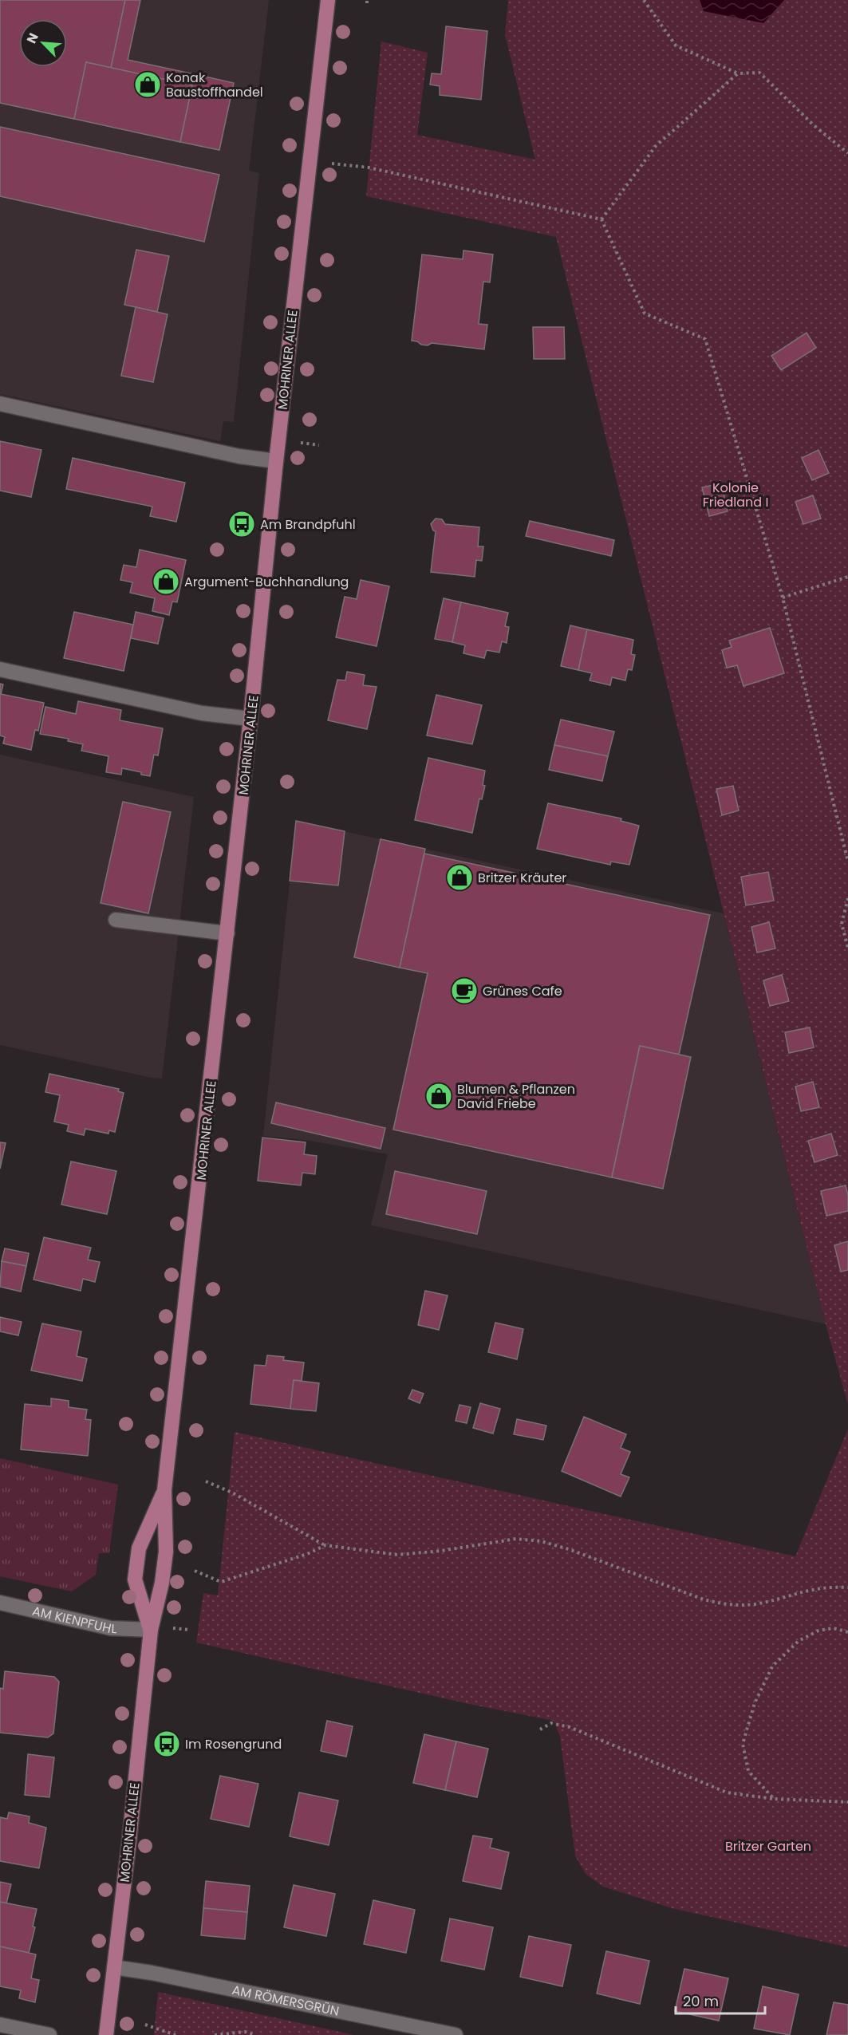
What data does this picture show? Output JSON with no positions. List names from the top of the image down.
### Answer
{
  "streets": {
    "main road": ["MOHRINER ALLEE"],
    "street": ["AM KIENPFUHL", "AM RÖMERSGRÜN"]
  },
  "crossings": [
    ["MOHRINER ALLEE", "AM KIENPFUHL"],
    ["MOHRINER ALLEE", "AM RÖMERSGRÜN"]
  ],
  "parks": ["Kolonie Friedland I", "Britzer Garten"],
  "places": {
    "shop": [
      "Konak Baustoffhandel",
      "Argument-Buchhandlung",
      "Britzer Kräuter",
      "Blumen & Pflanzen David Friebe"
    ],
    "bus stop": ["Am Brandpfuhl", "Im Rosengrund"],
    "cafe": ["Grünes Cafe"]
  },
  "scale_bar": "20 m",
  "north": "top left"
}
